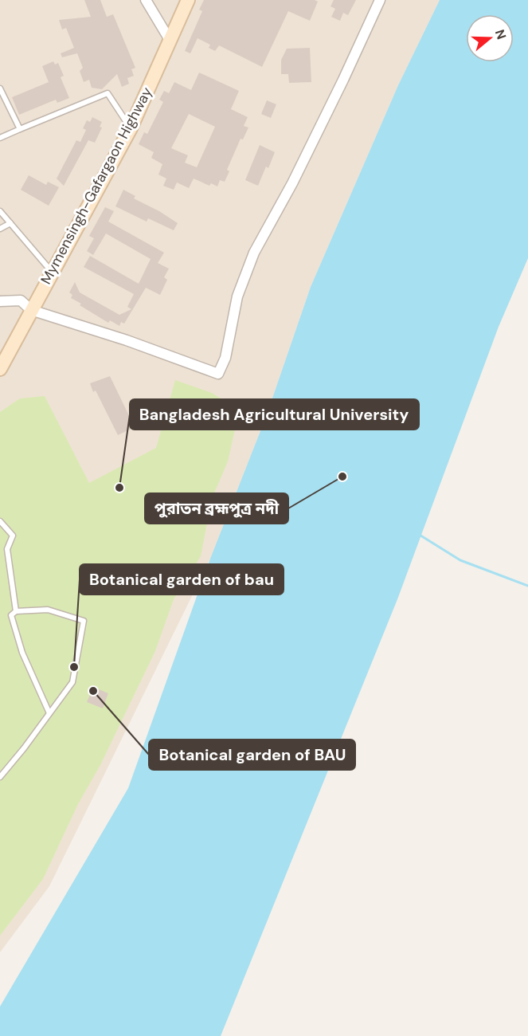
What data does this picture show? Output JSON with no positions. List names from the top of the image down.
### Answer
{
  "streets": {
    "main road": ["Mymensingh-Gafargaon Highway"]
  },
  "places": [
    "পুরাতন ব্রহ্মপুত্র নদী",
    "Bangladesh Agricultural University",
    "Botanical garden of bau",
    "Botanical garden of BAU"
  ],
  "north": "right"
}
